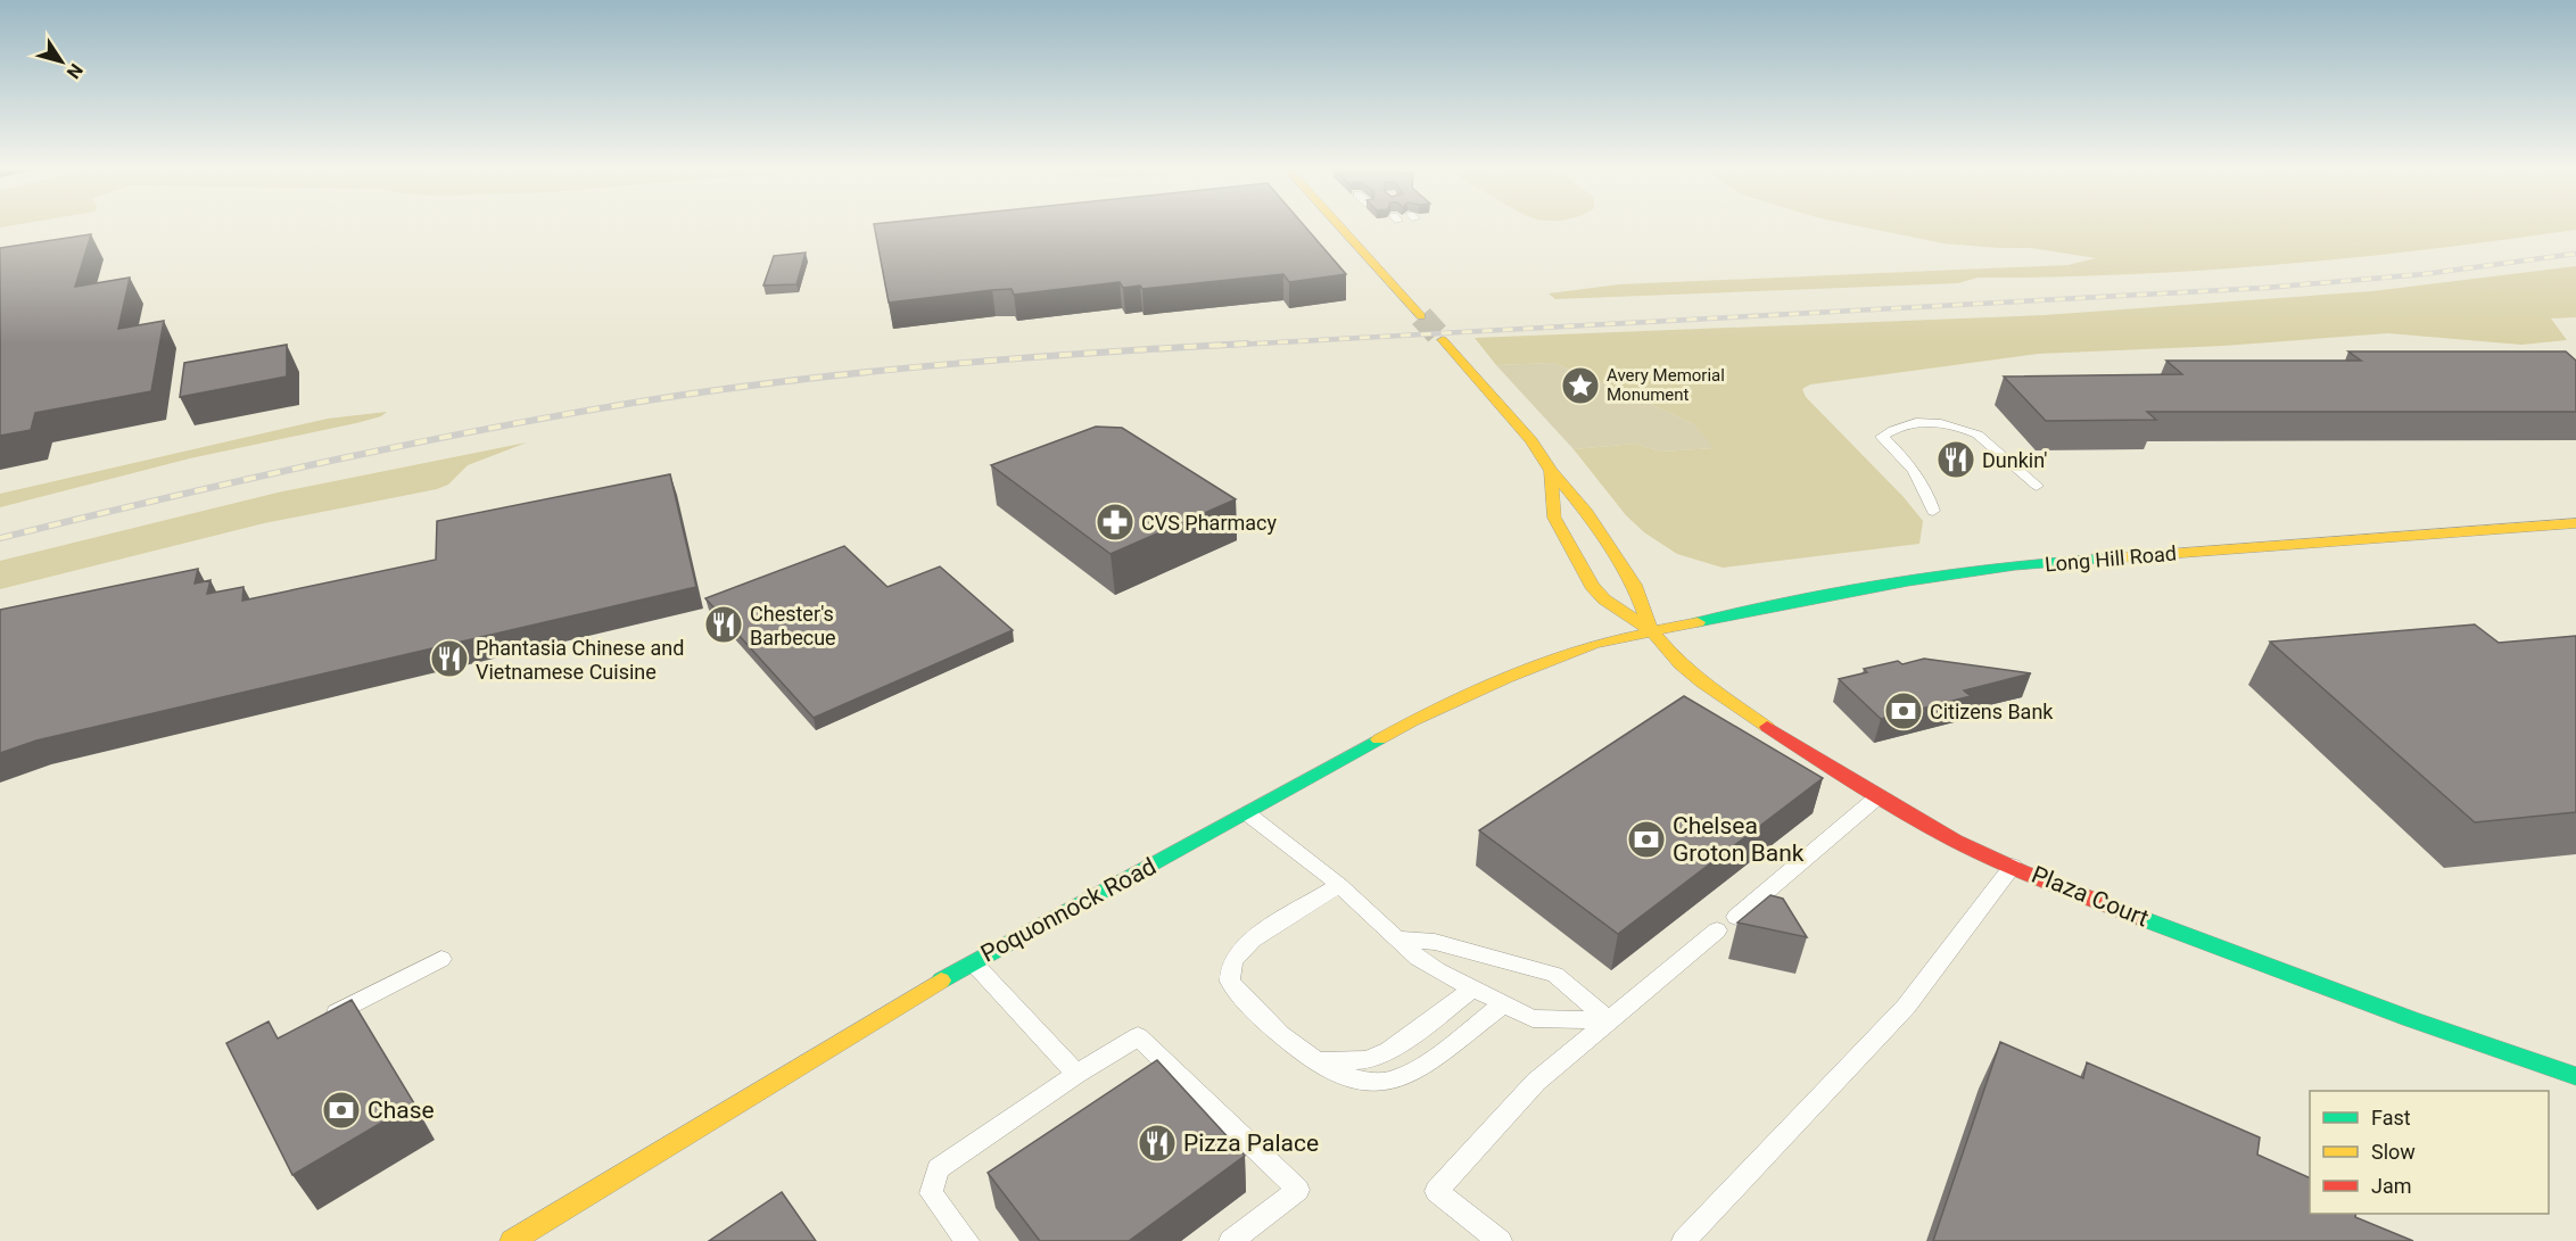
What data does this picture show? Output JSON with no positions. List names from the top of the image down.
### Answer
{
  "streets": {
    "street": ["Long Hill Road", "Plaza Court", "Poquonnock Road"]
  },
  "crossings": [
    ["Long Hill Road", "Plaza Court"],
    ["Long Hill Road", "Poquonnock Road"],
    ["Plaza Court", "Poquonnock Road"]
  ],
  "places": {
    "place": ["Avery Memorial Monument"],
    "restaurant": [
      "Dunkin'",
      "Chester's Barbecue",
      "Phantasia Chinese and Vietnamese Cuisine",
      "Pizza Palace"
    ],
    "pharmacy": ["CVS Pharmacy"],
    "bank": ["Citizens Bank", "Chelsea Groton Bank", "Chase"]
  },
  "legend": ["Fast", "Slow", "Jam"],
  "north": "bottom right"
}
